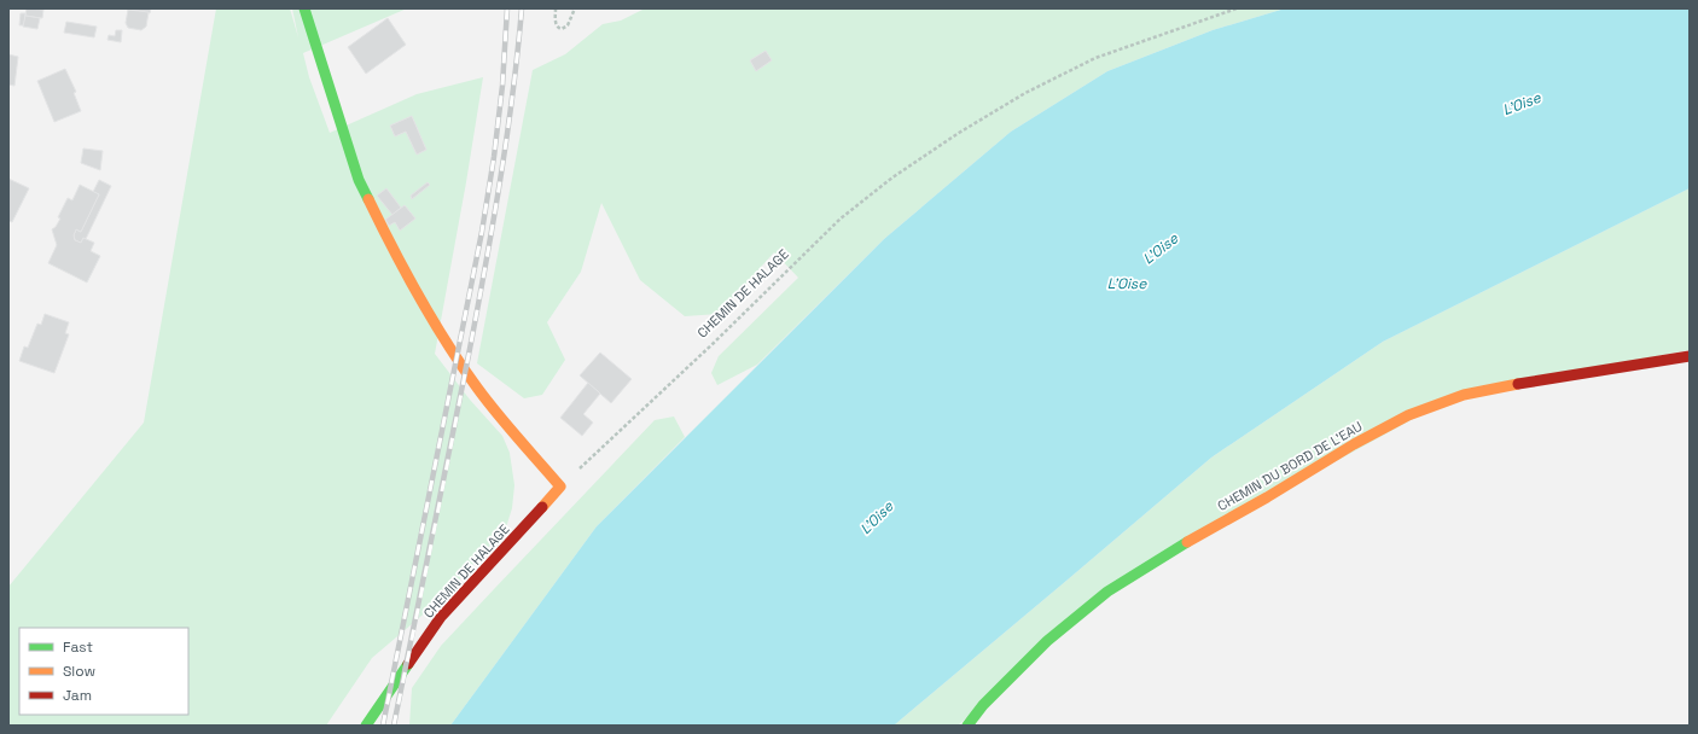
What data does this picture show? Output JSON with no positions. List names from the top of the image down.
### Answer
{
  "streets": {
    "street": ["CHEMIN DE HALAGE", "CHEMIN DU BORD DE L'EAU"]
  },
  "water": ["L'Oise", "L’Oise"],
  "legend": ["Fast", "Slow", "Jam"]
}
